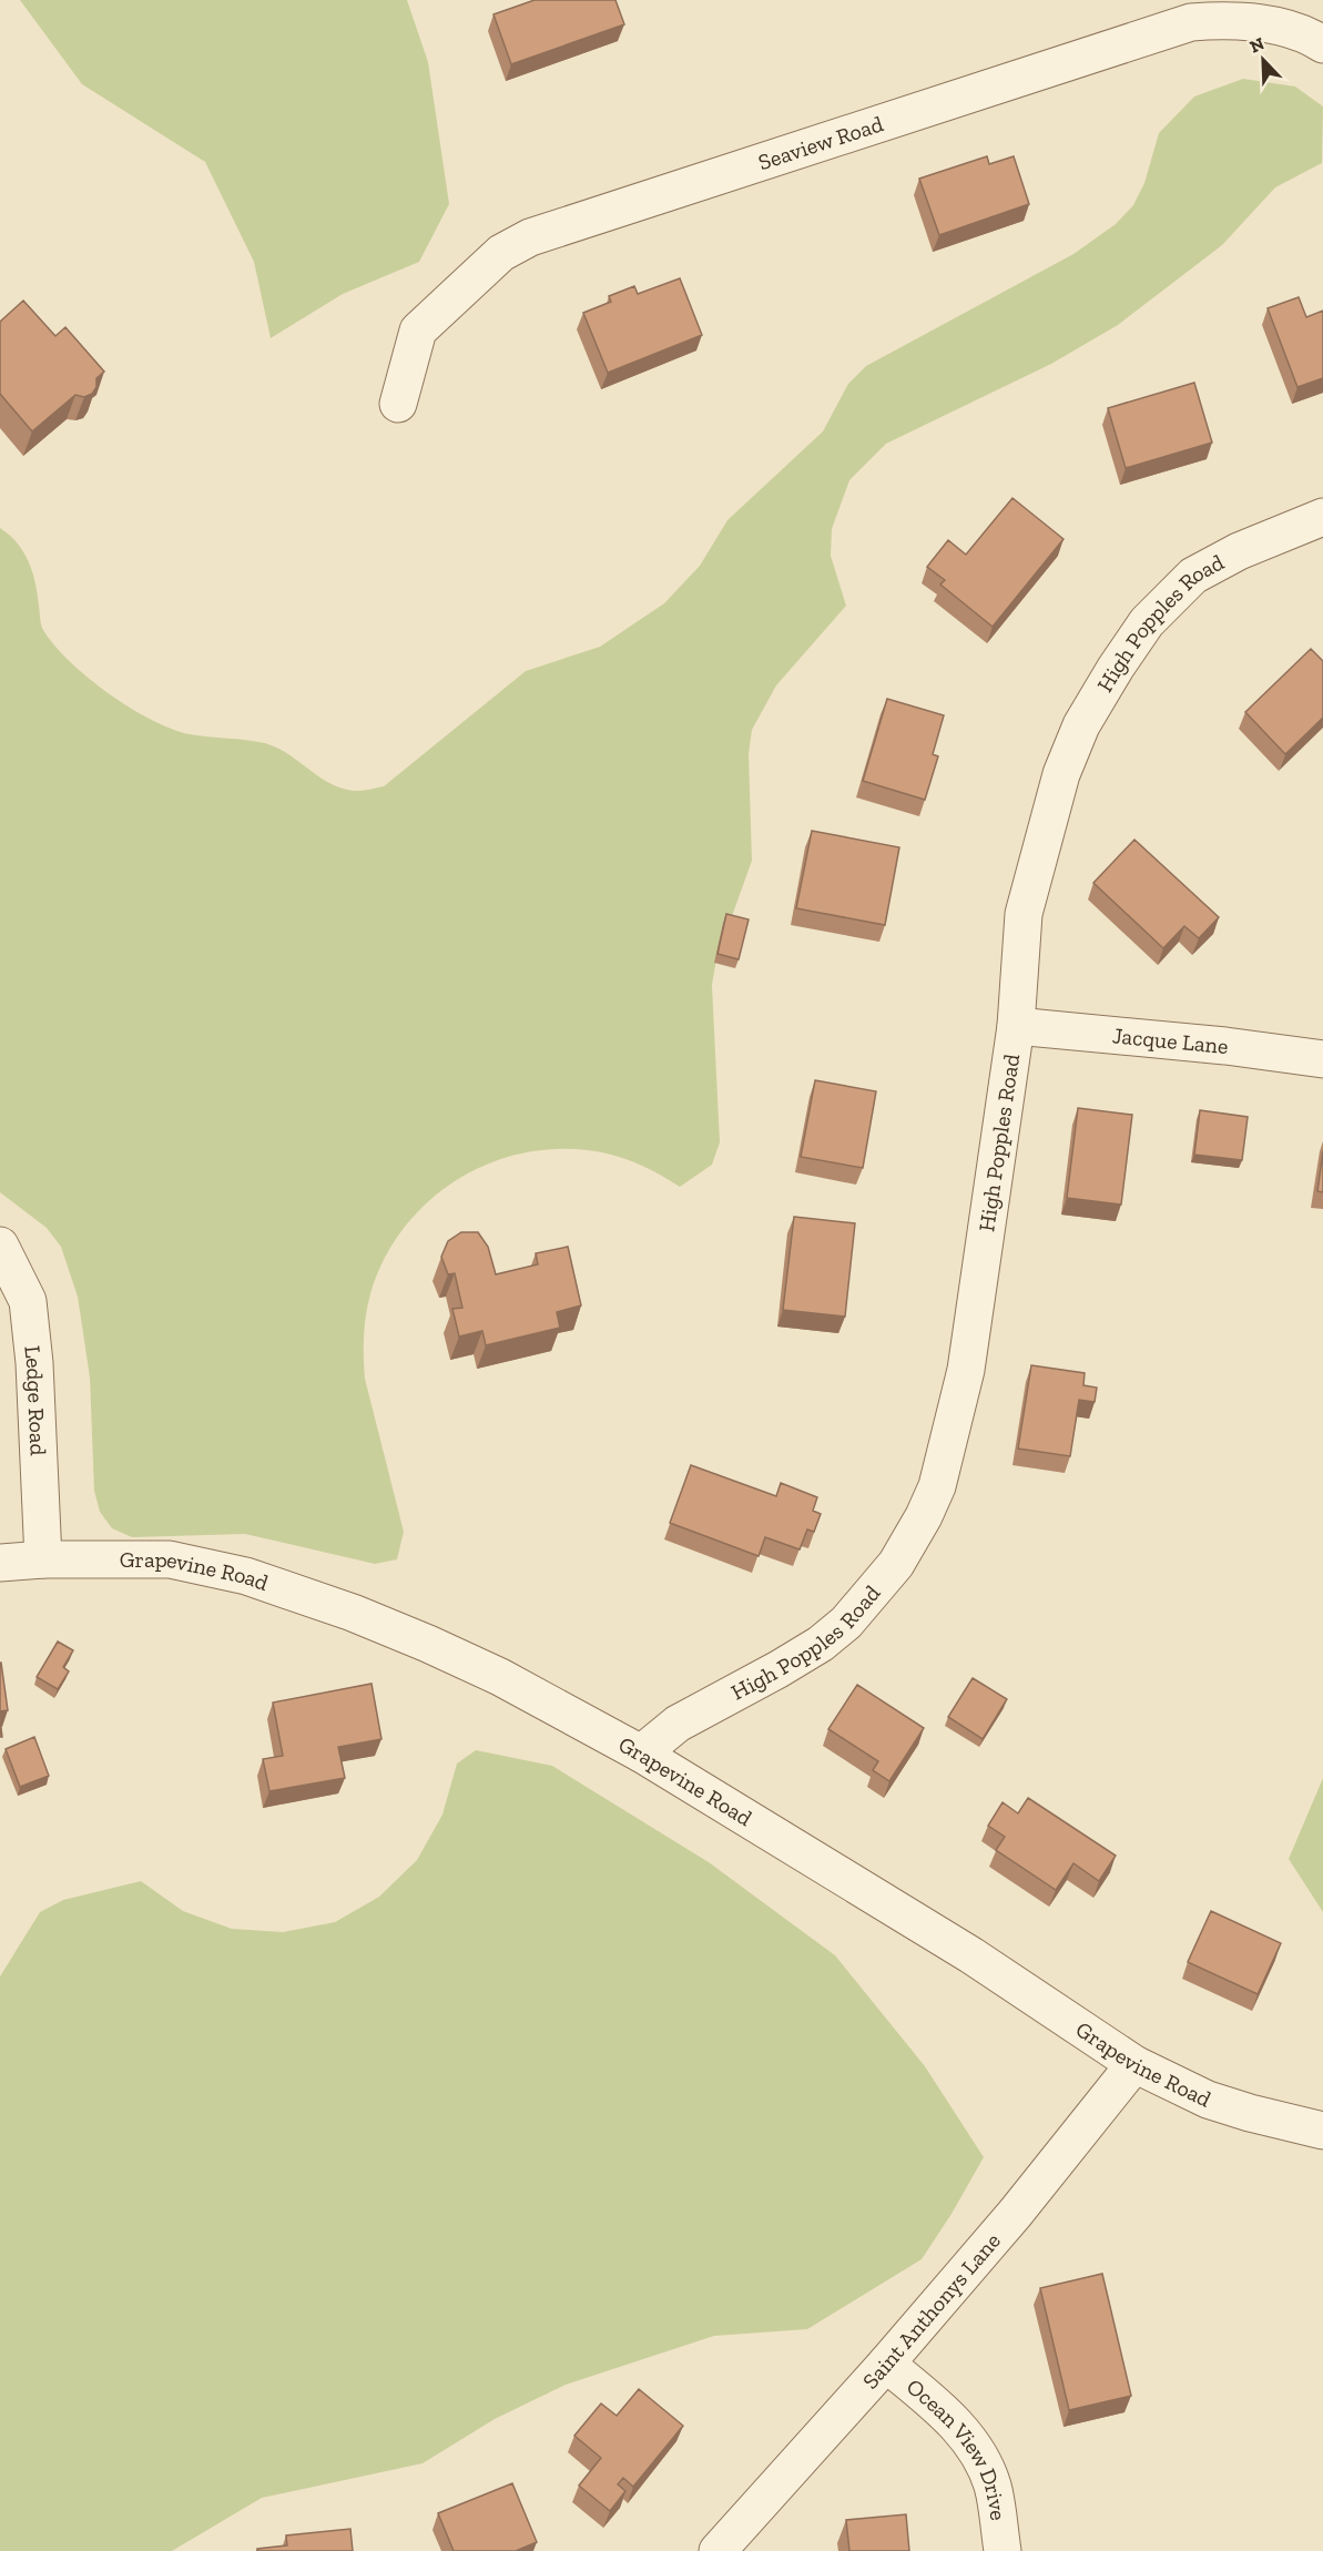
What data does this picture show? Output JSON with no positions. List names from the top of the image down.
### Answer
{
  "streets": {
    "street": [
      "Seaview Road",
      "High Popples Road",
      "Jacque Lane",
      "Ledge Road",
      "Grapevine Road",
      "Saint Anthonys Lane",
      "Ocean View Drive"
    ]
  },
  "crossings": [
    ["High Popples Road", "Jacque Lane"],
    ["High Popples Road", "Grapevine Road"],
    ["Ledge Road", "Grapevine Road"],
    ["Grapevine Road", "Saint Anthonys Lane"],
    ["Saint Anthonys Lane", "Ocean View Drive"]
  ],
  "north": "top left"
}
